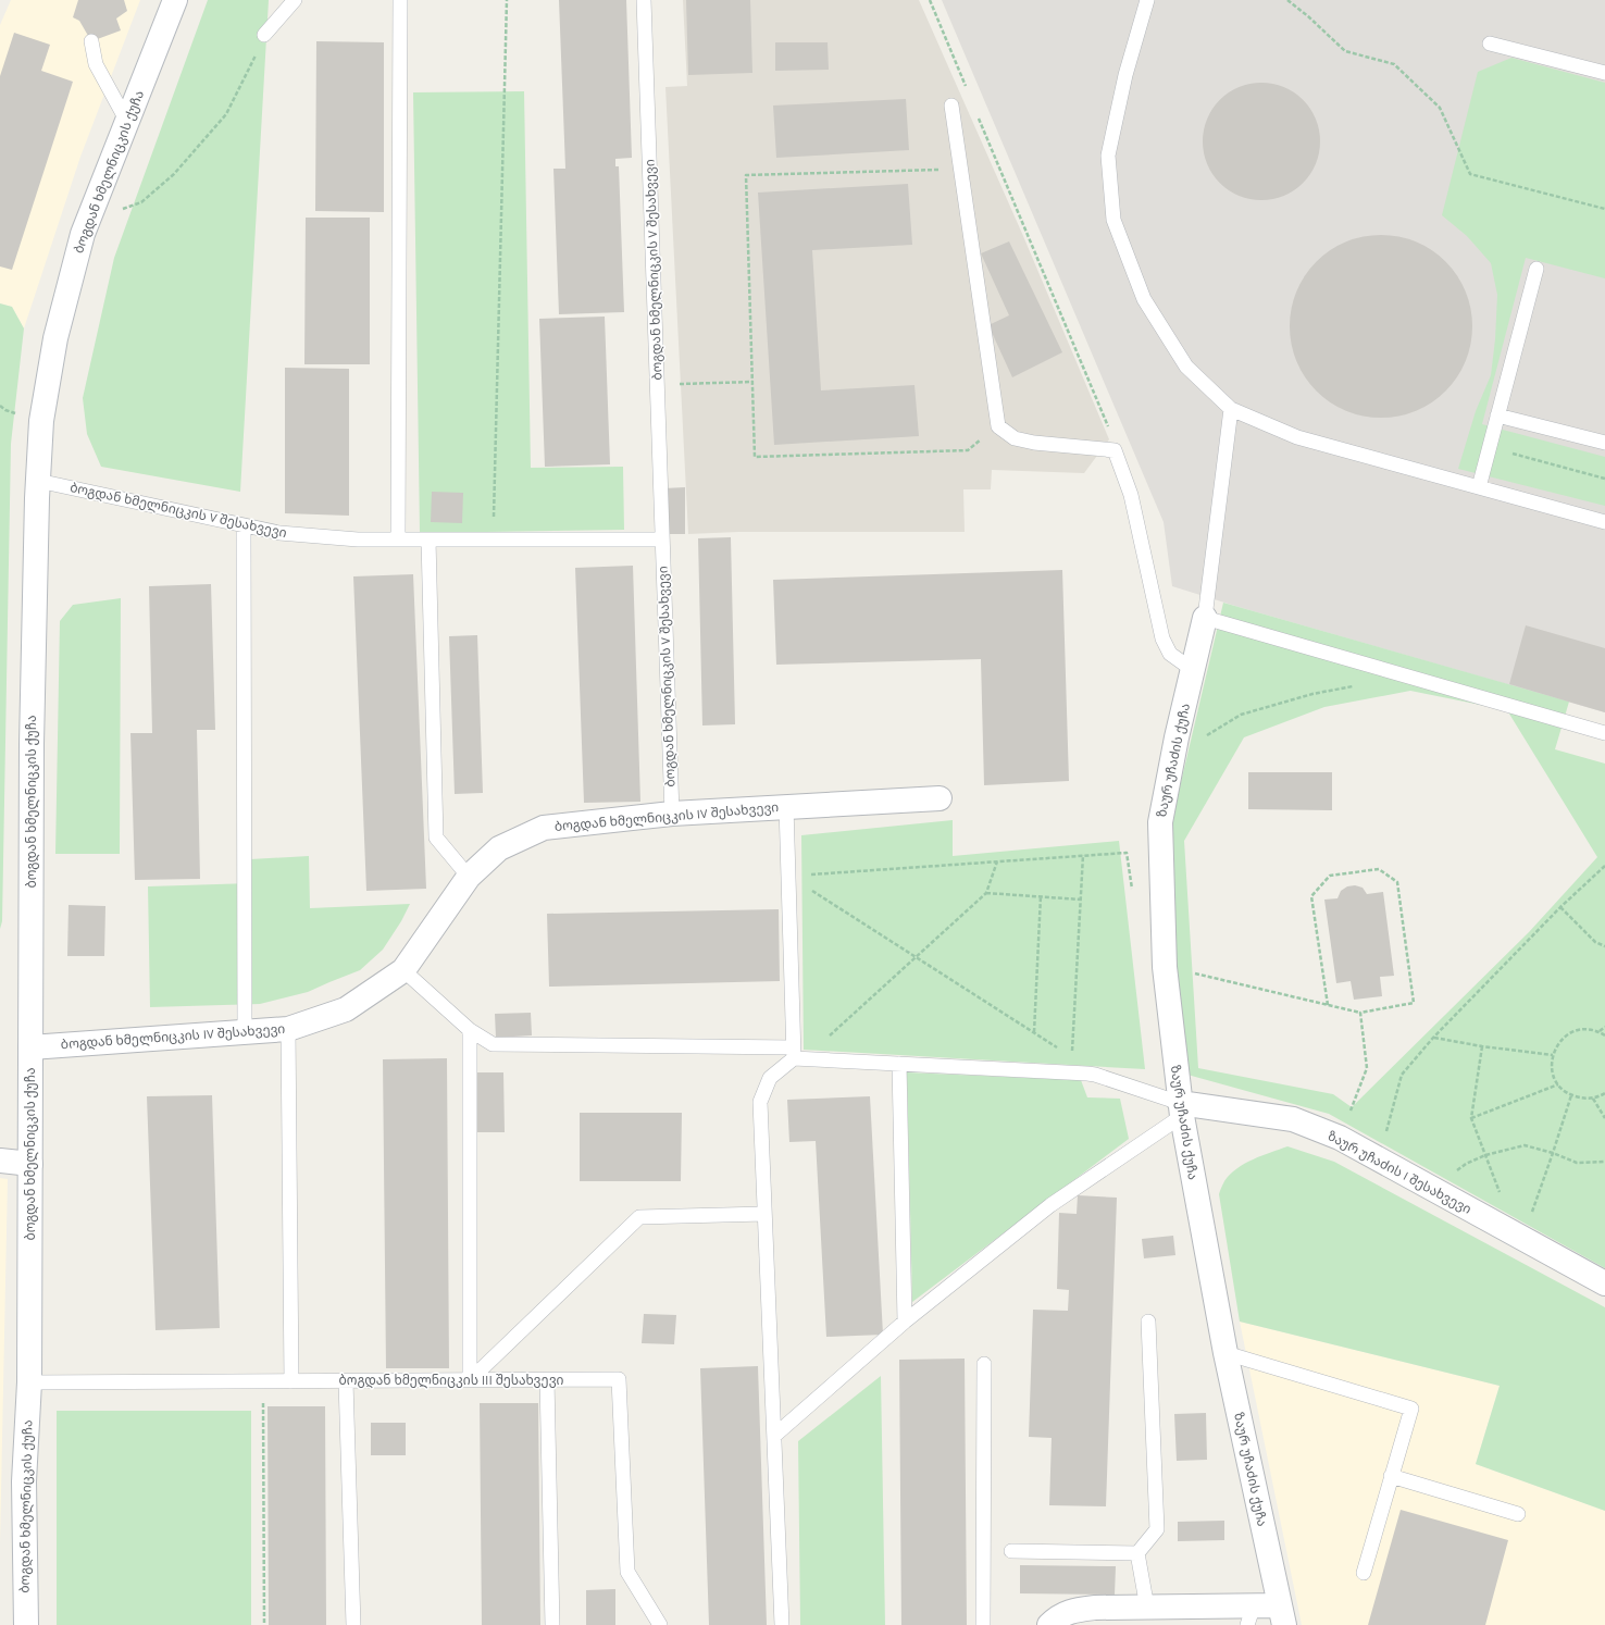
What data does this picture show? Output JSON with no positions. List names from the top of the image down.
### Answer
{
  "streets": {
    "street": [
      "ბოგდან ხმელნიცკის ქუჩა",
      "ზაურ უჩაძის ქუჩა",
      "ბოგდან ხმელნიცკის IV შესახვევი",
      "ზაურ უჩაძის I შესახვევი"
    ],
    "lane": ["ბოგდან ხმელნიცკის V შესახვევი", "ბოგდან ხმელნიცკის III შესახვევი"]
  },
  "crossings": [
    ["ბოგდან ხმელნიცკის ქუჩა", "ბოგდან ხმელნიცკის V შესახვევი"],
    ["ბოგდან ხმელნიცკის ქუჩა", "ბოგდან ხმელნიცკის IV შესახვევი"],
    ["ბოგდან ხმელნიცკის ქუჩა", "ბოგდან ხმელნიცკის III შესახვევი"],
    ["ბოგდან ხმელნიცკის V შესახვევი", "ბოგდან ხმელნიცკის IV შესახვევი"],
    ["ზაურ უჩაძის ქუჩა", "ზაურ უჩაძის I შესახვევი"]
  ]
}
